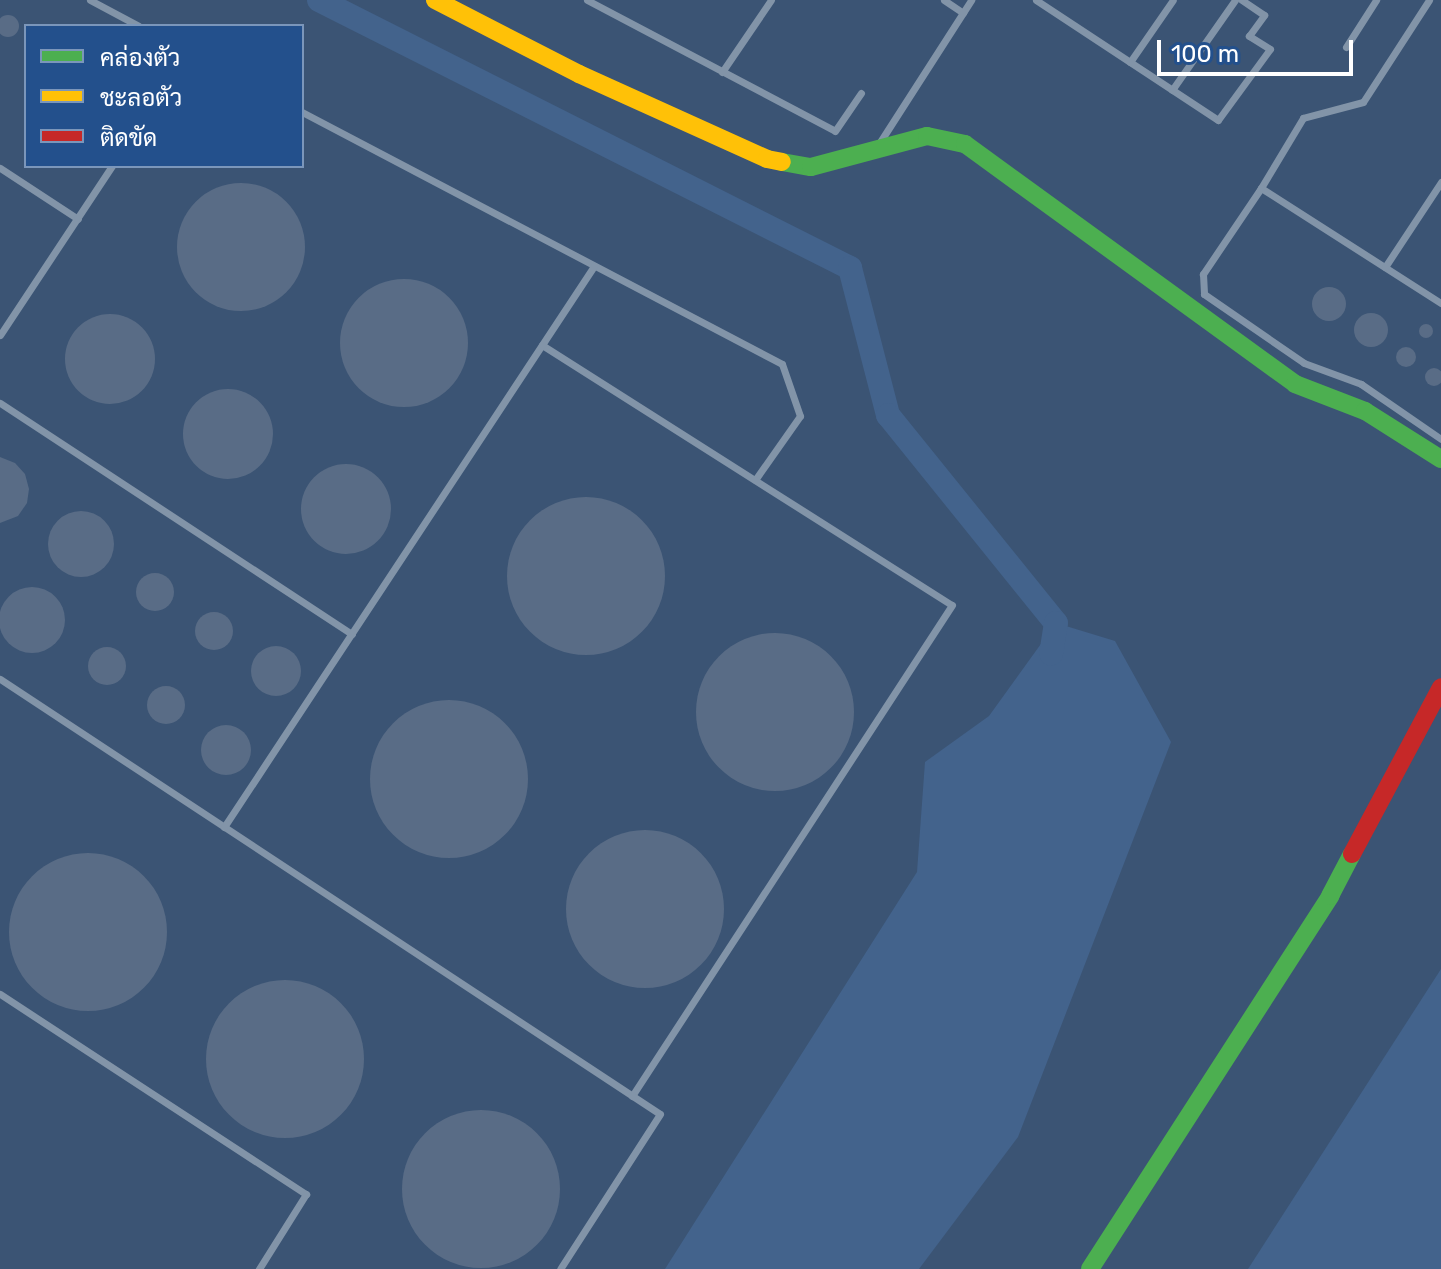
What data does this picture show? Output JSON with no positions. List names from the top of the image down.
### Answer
{
  "legend": ["คล่องตัว", "ชะลอตัว", "ติดขัด"],
  "scale_bar": "100 m"
}
